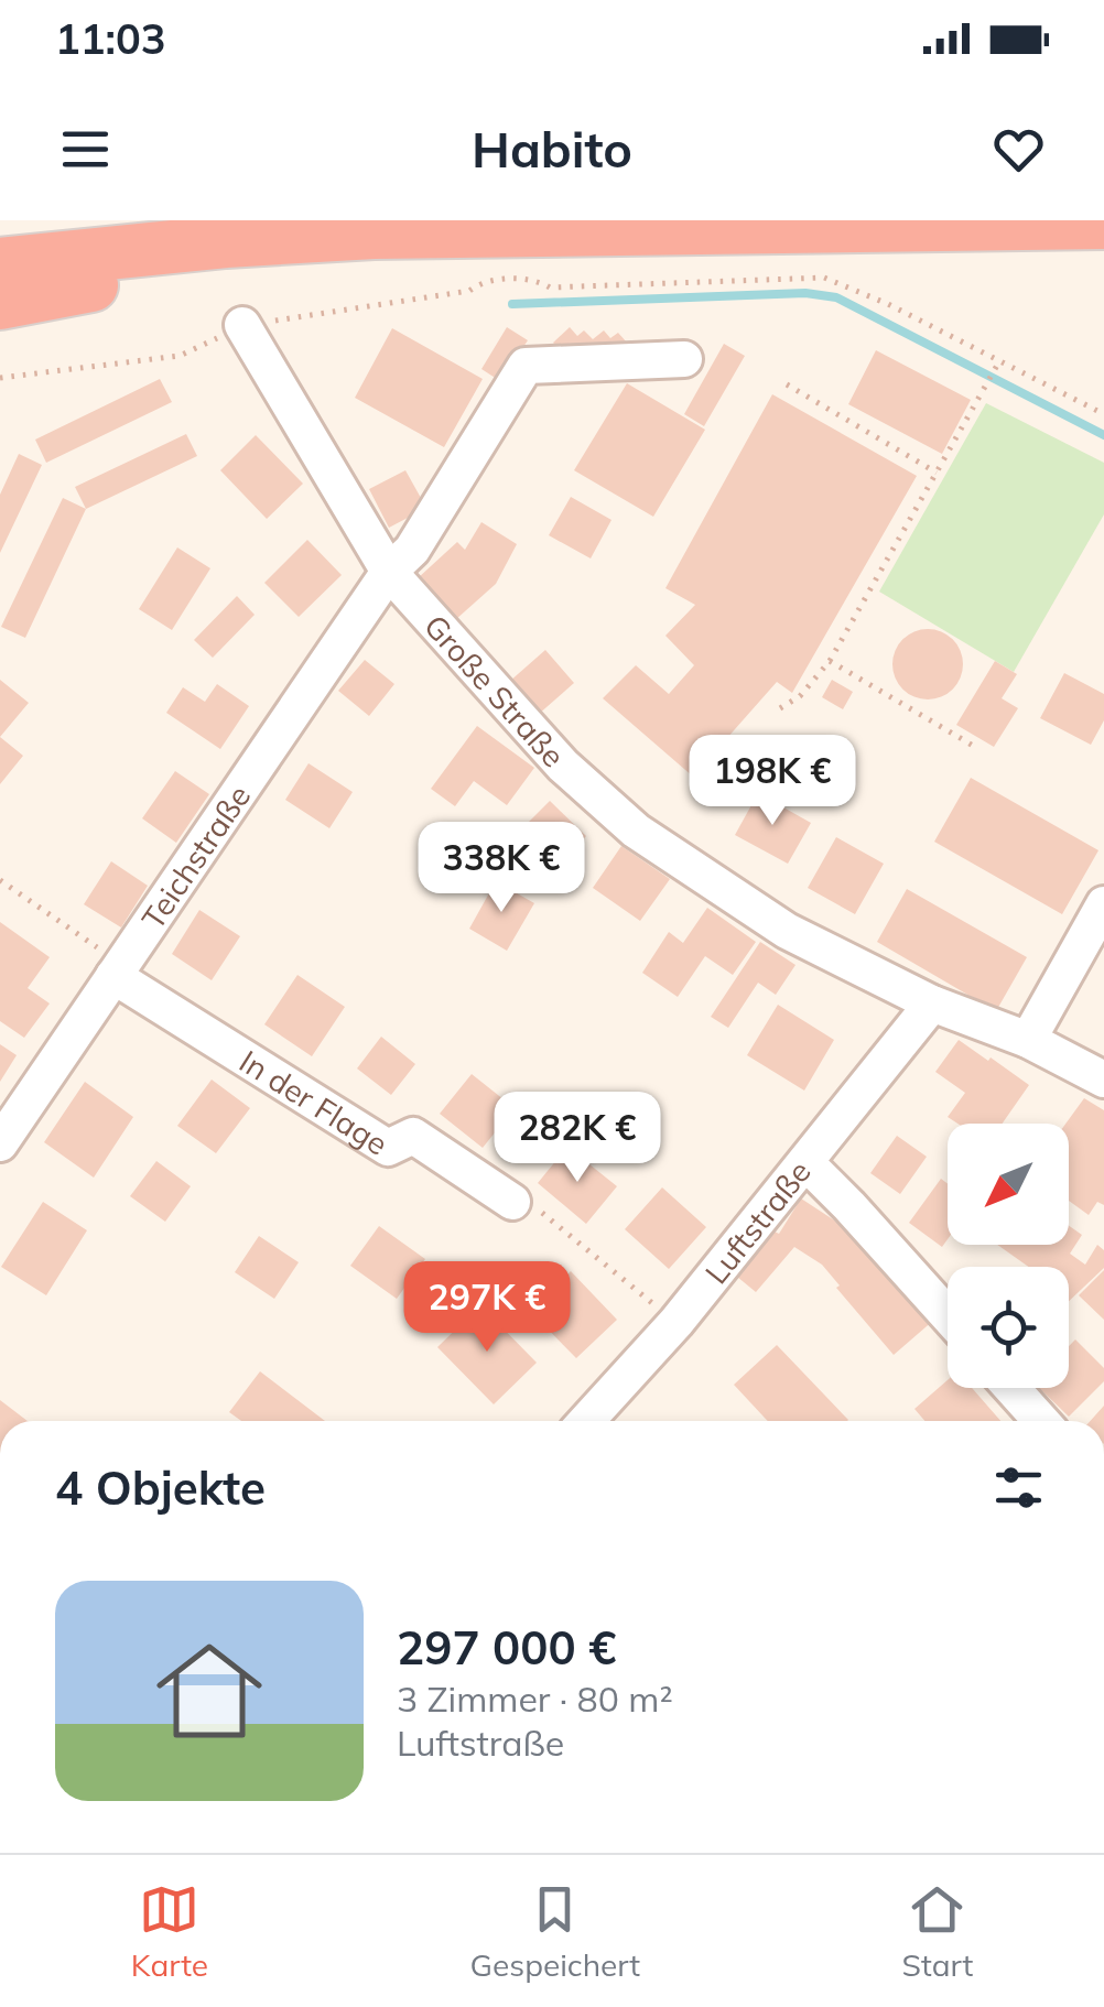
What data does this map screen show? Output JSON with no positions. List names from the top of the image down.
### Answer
{
  "streets": {
    "street": [
      "Große Straße",
      "Teichstraße",
      "In der Flage",
      "Luftstraße"
    ]
  },
  "crossings": [
    ["Große Straße", "Teichstraße"],
    ["Große Straße", "Luftstraße"],
    ["Teichstraße", "In der Flage"]
  ],
  "north": "bottom left",
  "page": {
    "status": "11:03",
    "header": "Habito",
    "price": [
      "198K €",
      "338K €",
      "282K €",
      "297K €"
    ],
    "heading": "4 Objekte",
    "list": [
      {
        "name": "297 000 €",
        "note": "3 Zimmer · 80 m² · Luftstraße"
      }
    ],
    "tabs": ["Karte", "Gespeichert", "Start"]
  }
}
